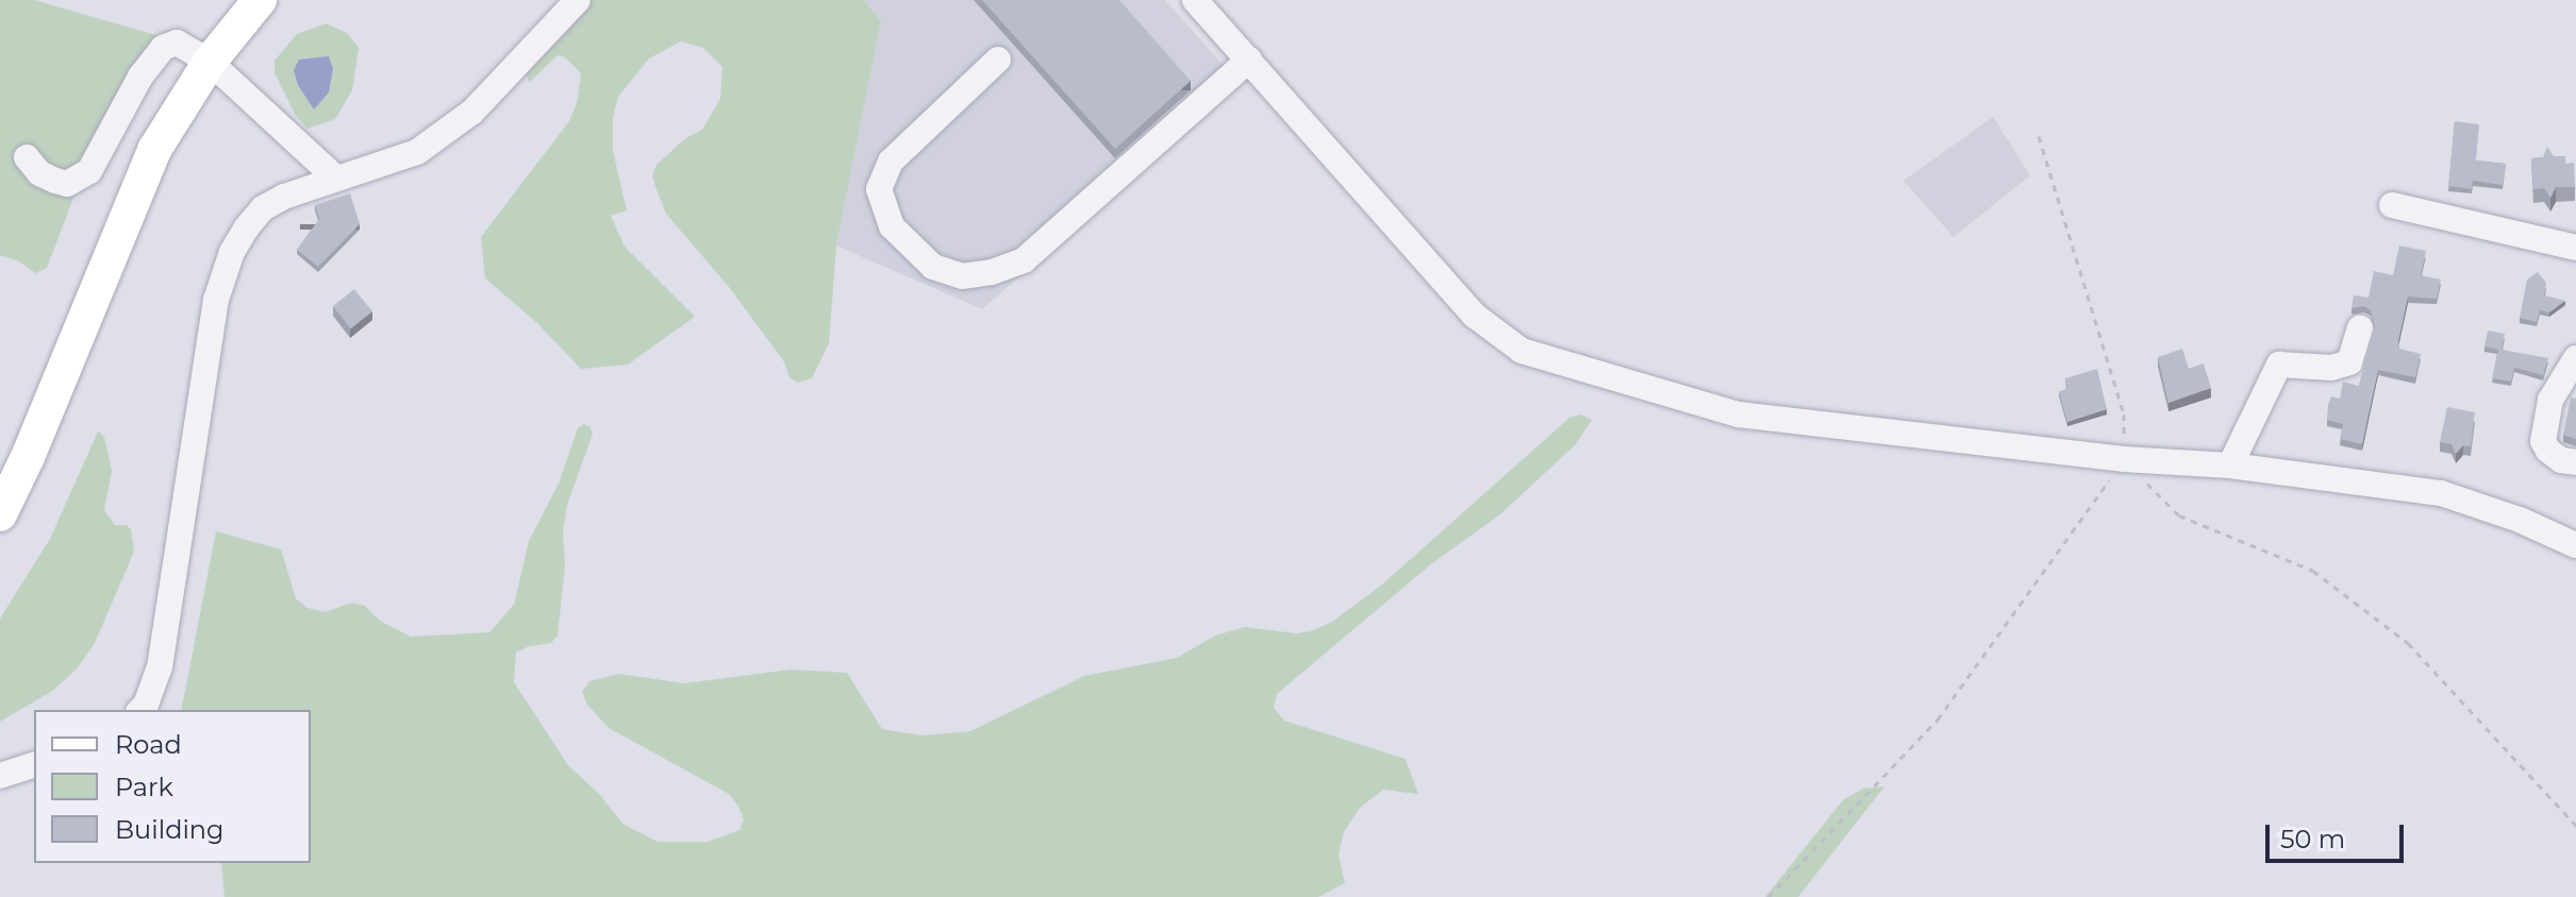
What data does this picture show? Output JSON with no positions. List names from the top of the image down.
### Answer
{
  "legend": ["Road", "Park", "Building"],
  "scale_bar": "50 m"
}
